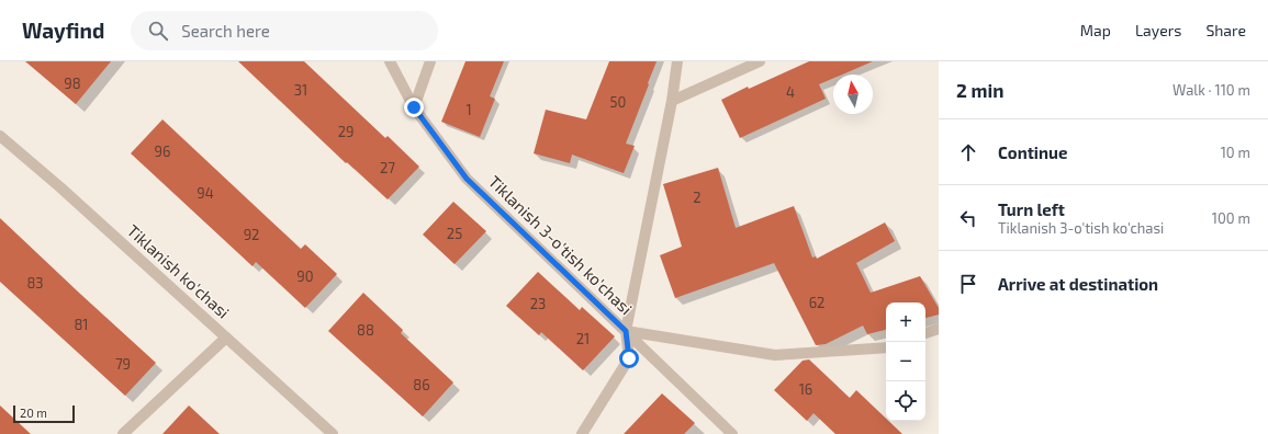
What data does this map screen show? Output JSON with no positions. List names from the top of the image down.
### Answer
{
  "streets": {
    "street": ["Tiklanish 3-o'tish ko'chasi", "Tiklanish ko'chasi"]
  },
  "house_numbers": [
    "98",
    "31",
    "4",
    "50",
    "1",
    "29",
    "96",
    "27",
    "94",
    "2",
    "25",
    "92",
    "90",
    "83",
    "62",
    "23",
    "81",
    "88",
    "21",
    "79",
    "86",
    "16"
  ],
  "scale_bar": "20 m",
  "north": "top",
  "page": {
    "header": "Wayfind",
    "search": "Search here",
    "nav": ["Map", "Layers", "Share"],
    "heading": ["2 min", "Walk · 110 m"],
    "list": [
      ["Continue", "10 m"],
      ["Turn left", "Tiklanish 3-o'tish ko'chasi", "100 m"],
      "Arrive at destination"
    ],
    "map_buttons": ["+", "−"],
    "scale": "20 m"
  }
}
